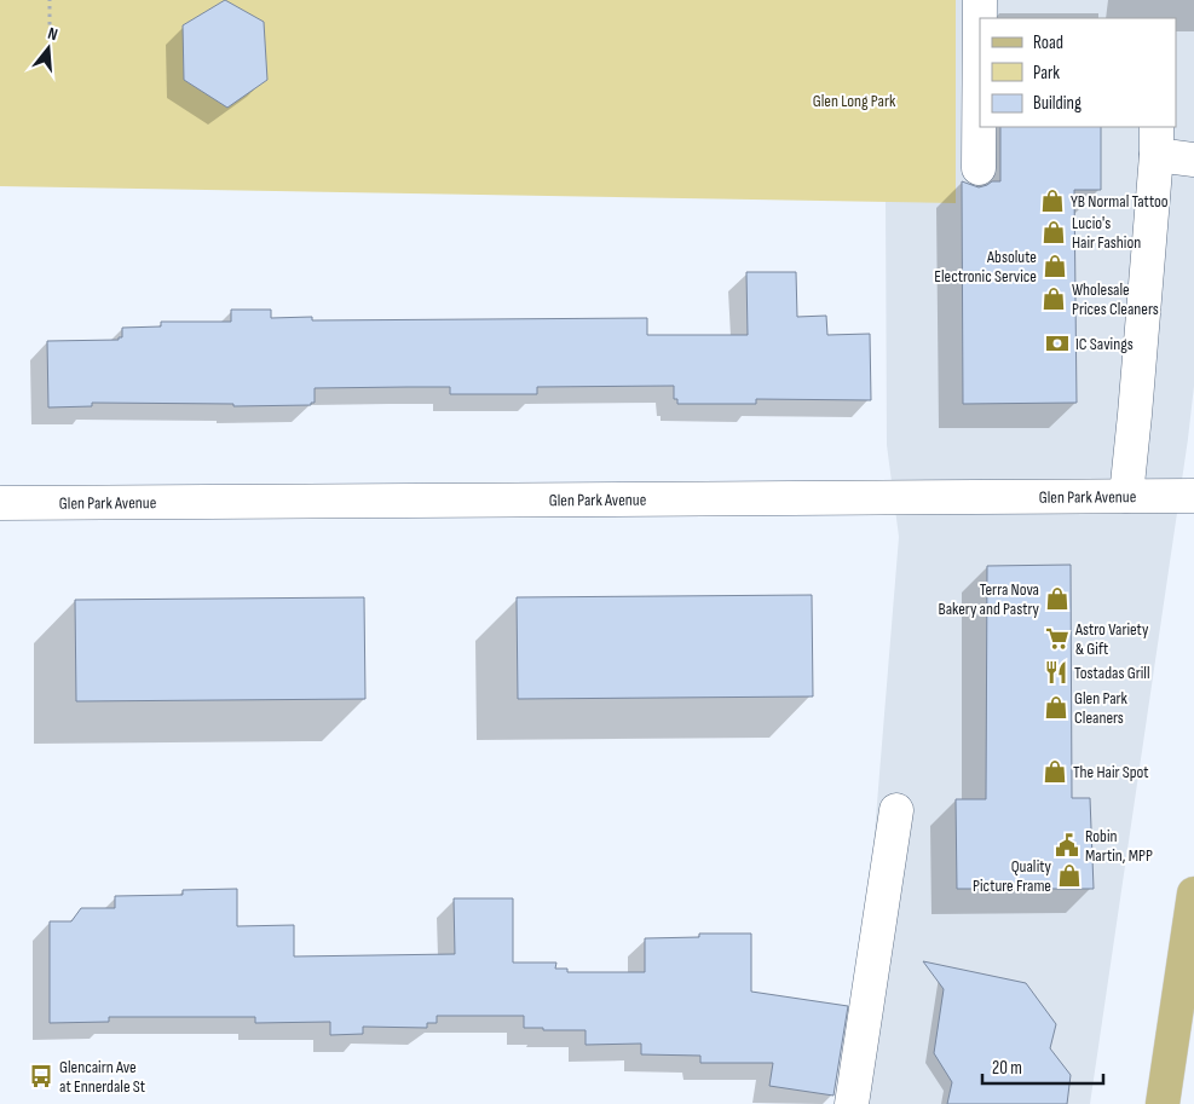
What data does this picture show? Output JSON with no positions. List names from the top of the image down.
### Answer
{
  "streets": {
    "street": ["Glen Park Avenue"]
  },
  "parks": ["Glen Long Park"],
  "places": {
    "shop": [
      "YB Normal Tattoo",
      "Lucio's Hair Fashion",
      "Absolute Electronic Service",
      "Wholesale Prices Cleaners",
      "Terra Nova Bakery and Pastry",
      "Glen Park Cleaners",
      "The Hair Spot",
      "Quality Picture Frame"
    ],
    "bank": ["IC Savings"],
    "supermarket": ["Astro Variety & Gift"],
    "restaurant": ["Tostadas Grill"],
    "public building": ["Robin Martin, MPP"],
    "bus stop": ["Glencairn Ave at Ennerdale St"]
  },
  "legend": ["Road", "Park", "Building"],
  "scale_bar": "20 m",
  "north": "top"
}
